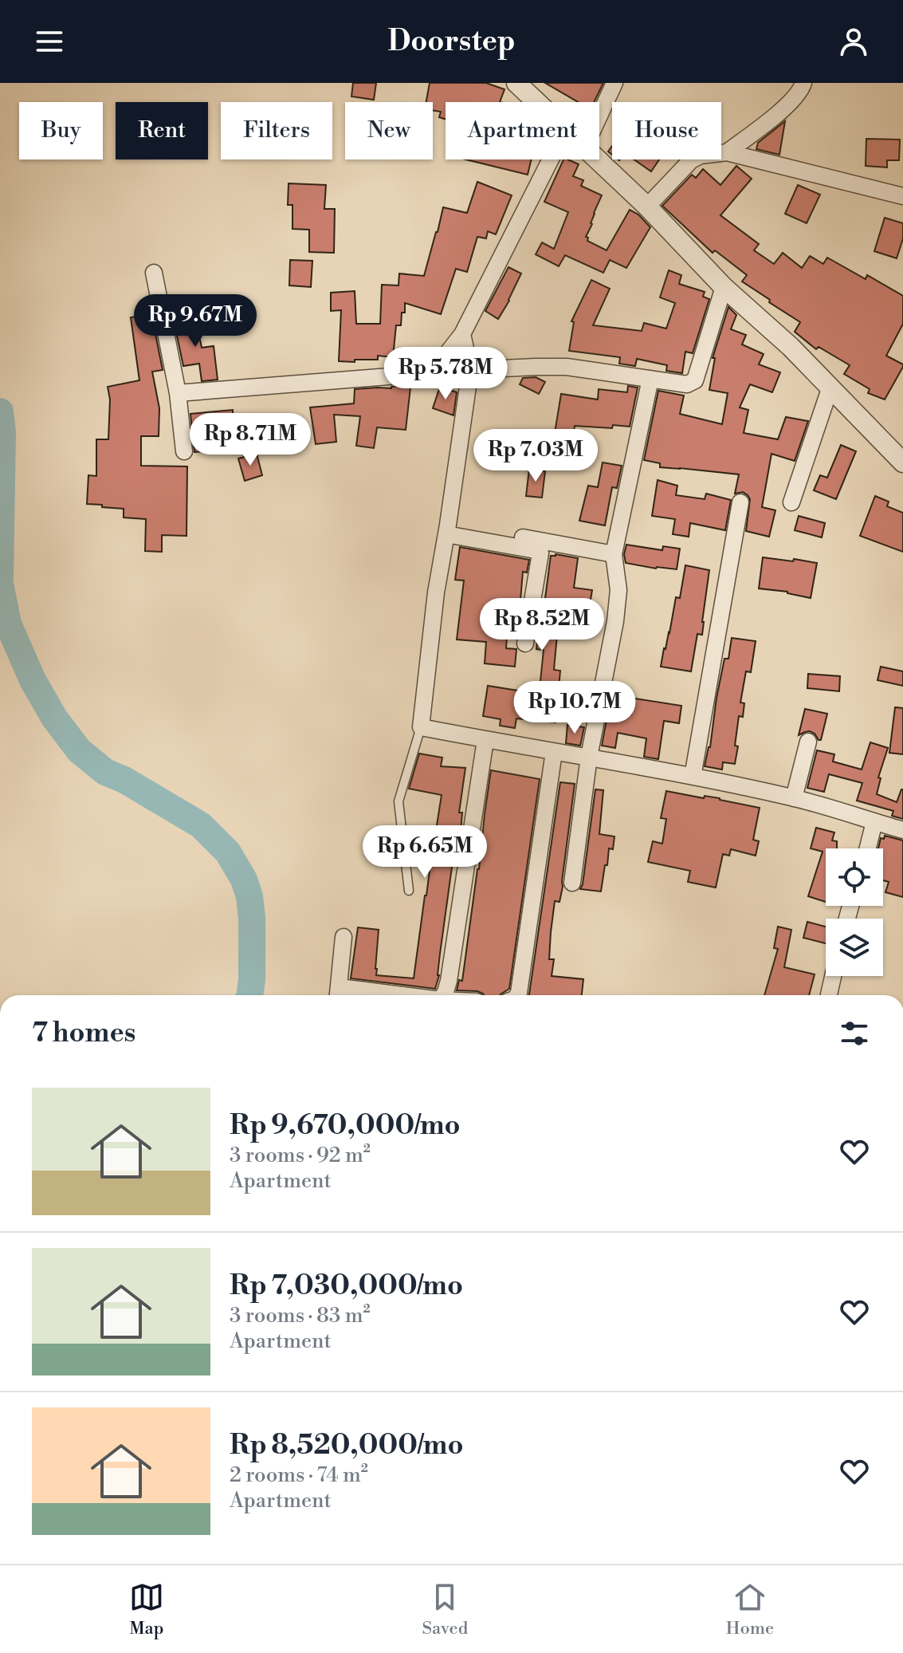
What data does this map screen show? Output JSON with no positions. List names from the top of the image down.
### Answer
{
  "page": {
    "header": "Doorstep",
    "chip": [
      "Buy",
      "Rent",
      "Filters",
      "New",
      "Apartment",
      "House"
    ],
    "price": [
      "Rp 9.67M",
      "Rp 5.78M",
      "Rp 8.71M",
      "Rp 7.03M",
      "Rp 8.52M",
      "Rp 10.7M",
      "Rp 6.65M"
    ],
    "heading": "7 homes",
    "list": [
      {
        "name": "Rp 9,670,000/mo",
        "note": "3 rooms · 92 m² · Apartment"
      },
      {
        "name": "Rp 7,030,000/mo",
        "note": "3 rooms · 83 m² · Apartment"
      },
      {
        "name": "Rp 8,520,000/mo",
        "note": "2 rooms · 74 m² · Apartment"
      }
    ],
    "tabs": ["Map", "Saved", "Home"]
  }
}
